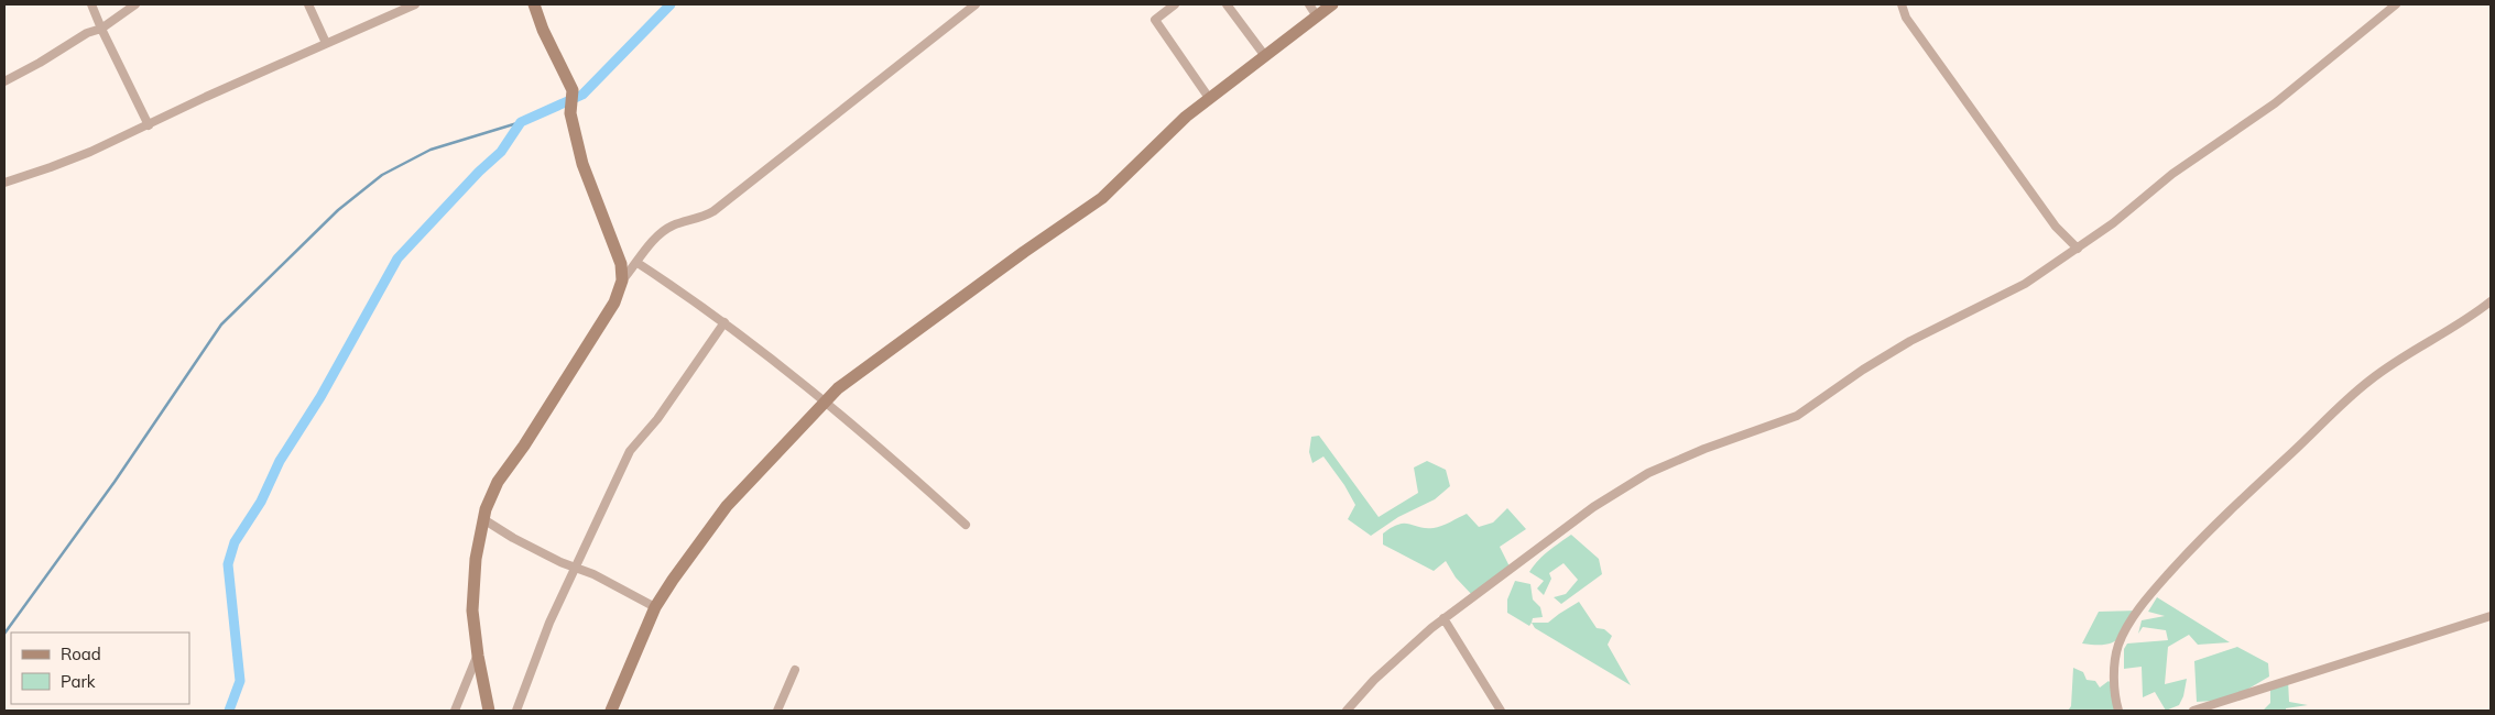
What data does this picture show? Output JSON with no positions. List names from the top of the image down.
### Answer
{
  "legend": ["Road", "Park"]
}
